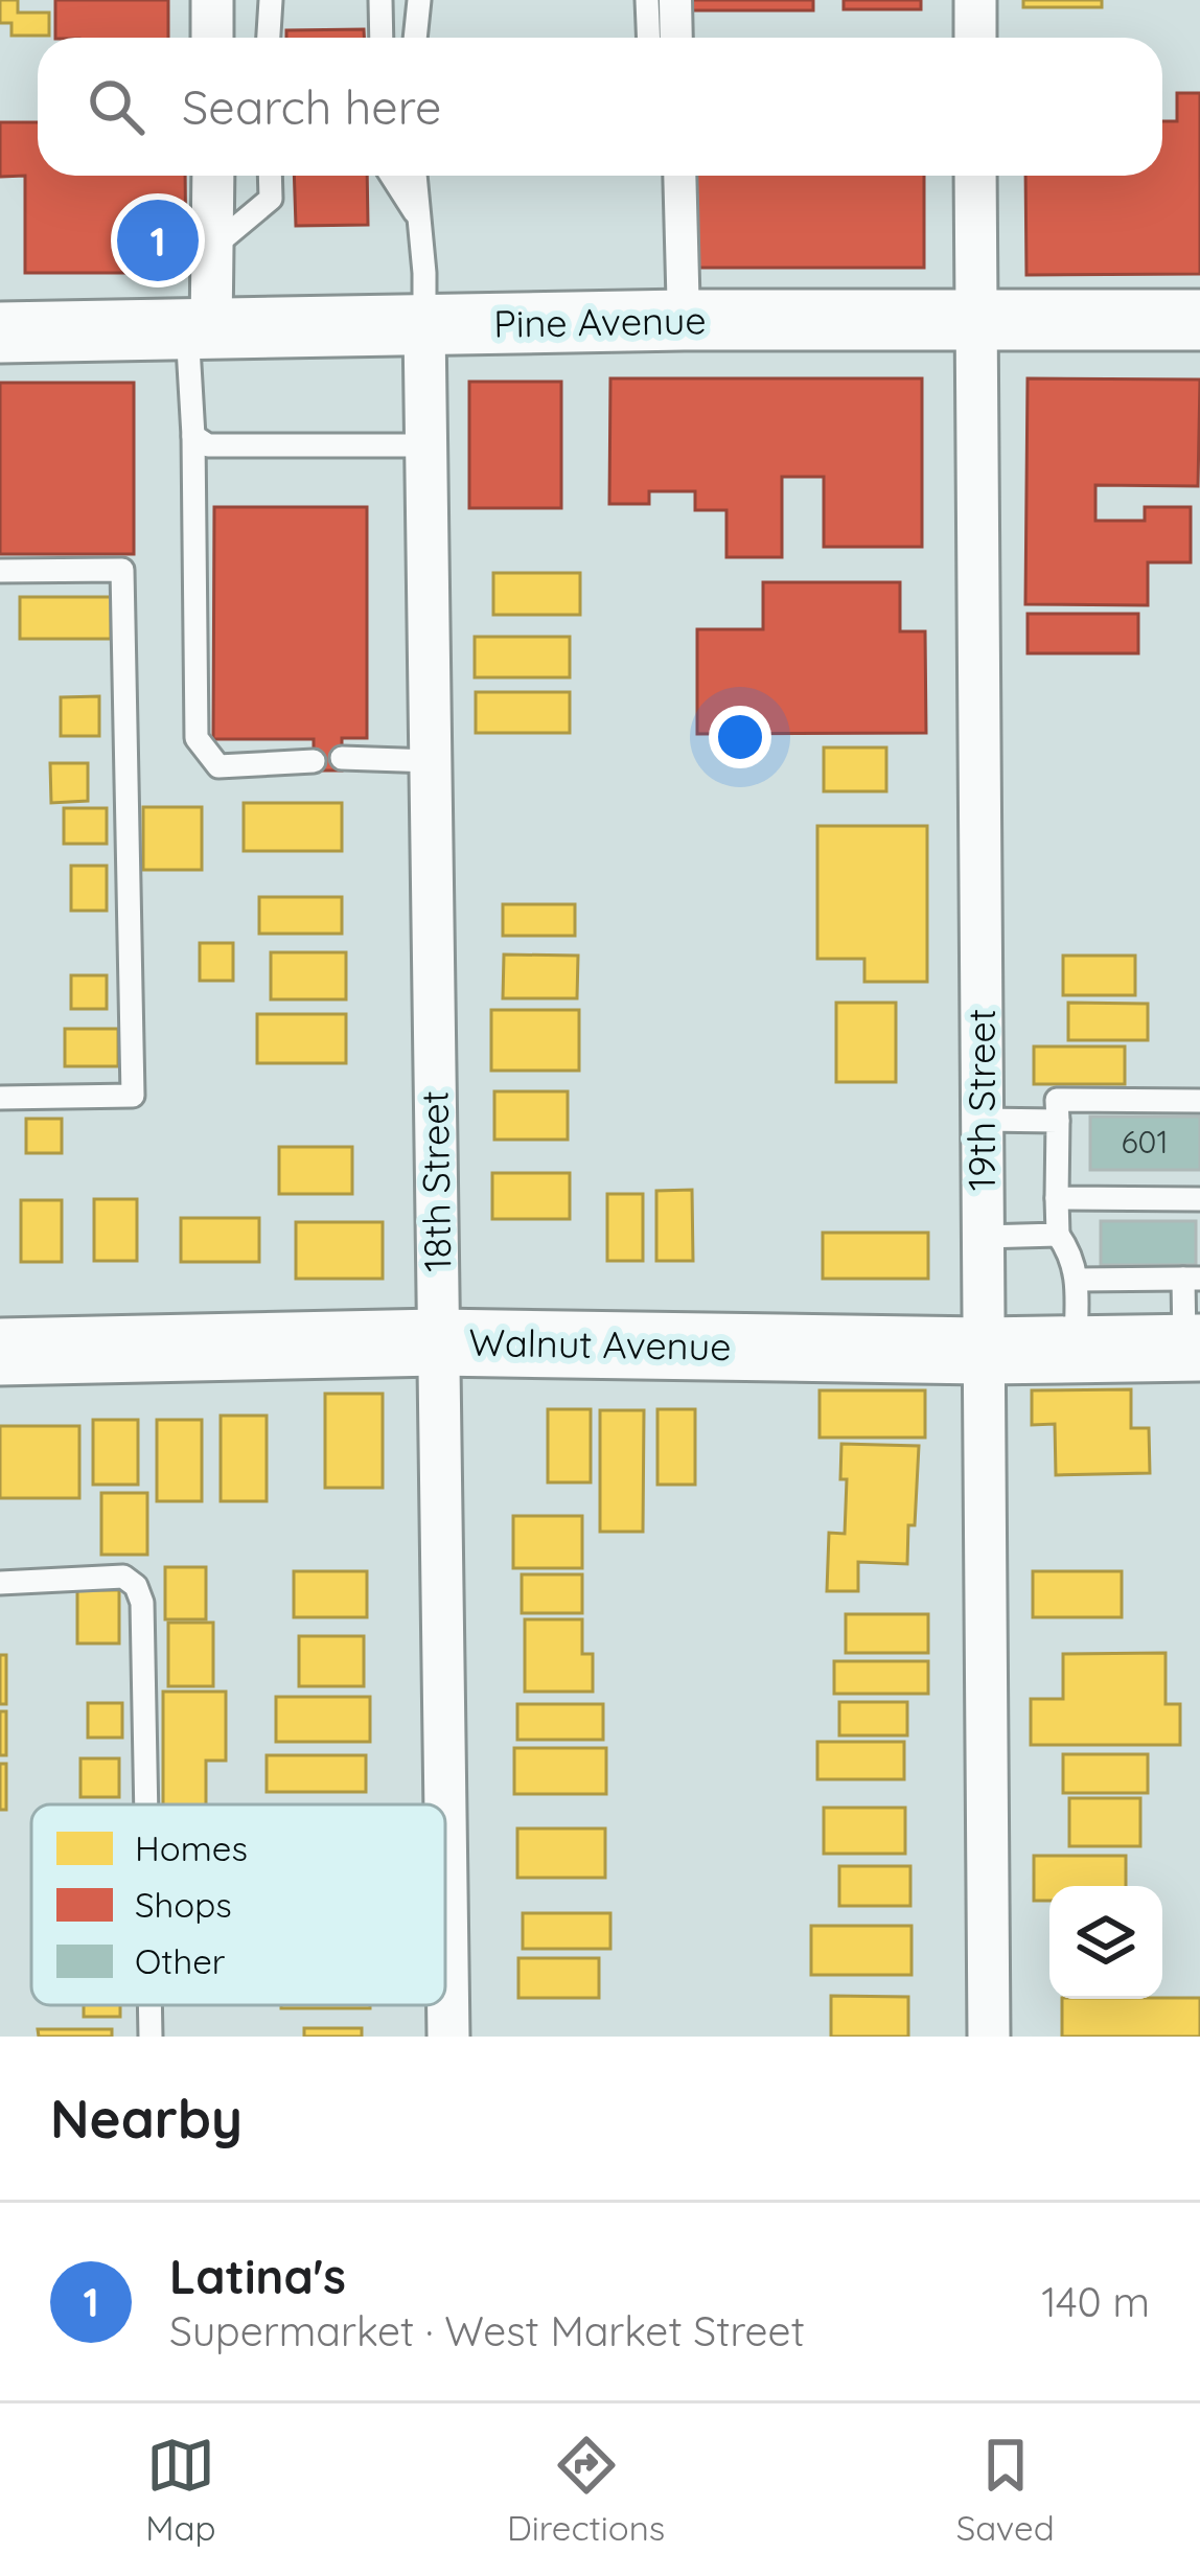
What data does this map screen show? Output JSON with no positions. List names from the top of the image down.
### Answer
{
  "streets": {
    "main road": ["Pine Avenue", "Walnut Avenue"],
    "street": ["19th Street", "18th Street"]
  },
  "crossings": [
    ["Pine Avenue", "19th Street"],
    ["Pine Avenue", "18th Street"],
    ["19th Street", "Walnut Avenue"],
    ["18th Street", "Walnut Avenue"]
  ],
  "house_numbers": ["601"],
  "legend": ["Homes", "Shops", "Other"],
  "page": {
    "search": "Search here",
    "pins": "1",
    "heading": "Nearby",
    "list": [
      {
        "mark": "1",
        "name": "Latina's",
        "note": "Supermarket · West Market Street",
        "value": "140 m"
      }
    ],
    "nav": ["Map", "Directions", "Saved"]
  }
}
